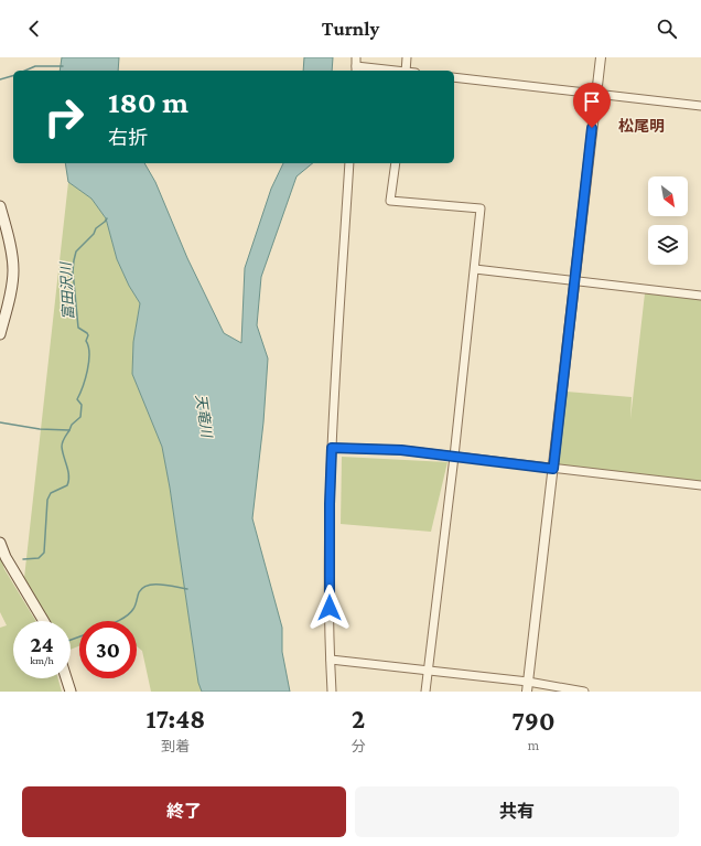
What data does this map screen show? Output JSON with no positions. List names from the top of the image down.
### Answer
{
  "districts": ["松尾明"],
  "water": ["富田沢川", "天竜川"],
  "north": "bottom right",
  "page": {
    "header": "Turnly",
    "turn": ["180 m", "右折"],
    "speed": "24 km/h",
    "limit": "30",
    "eta": [
      "17:48",
      "到着",
      "2",
      "分",
      "790",
      "m"
    ],
    "buttons": ["終了", "共有"]
  }
}
